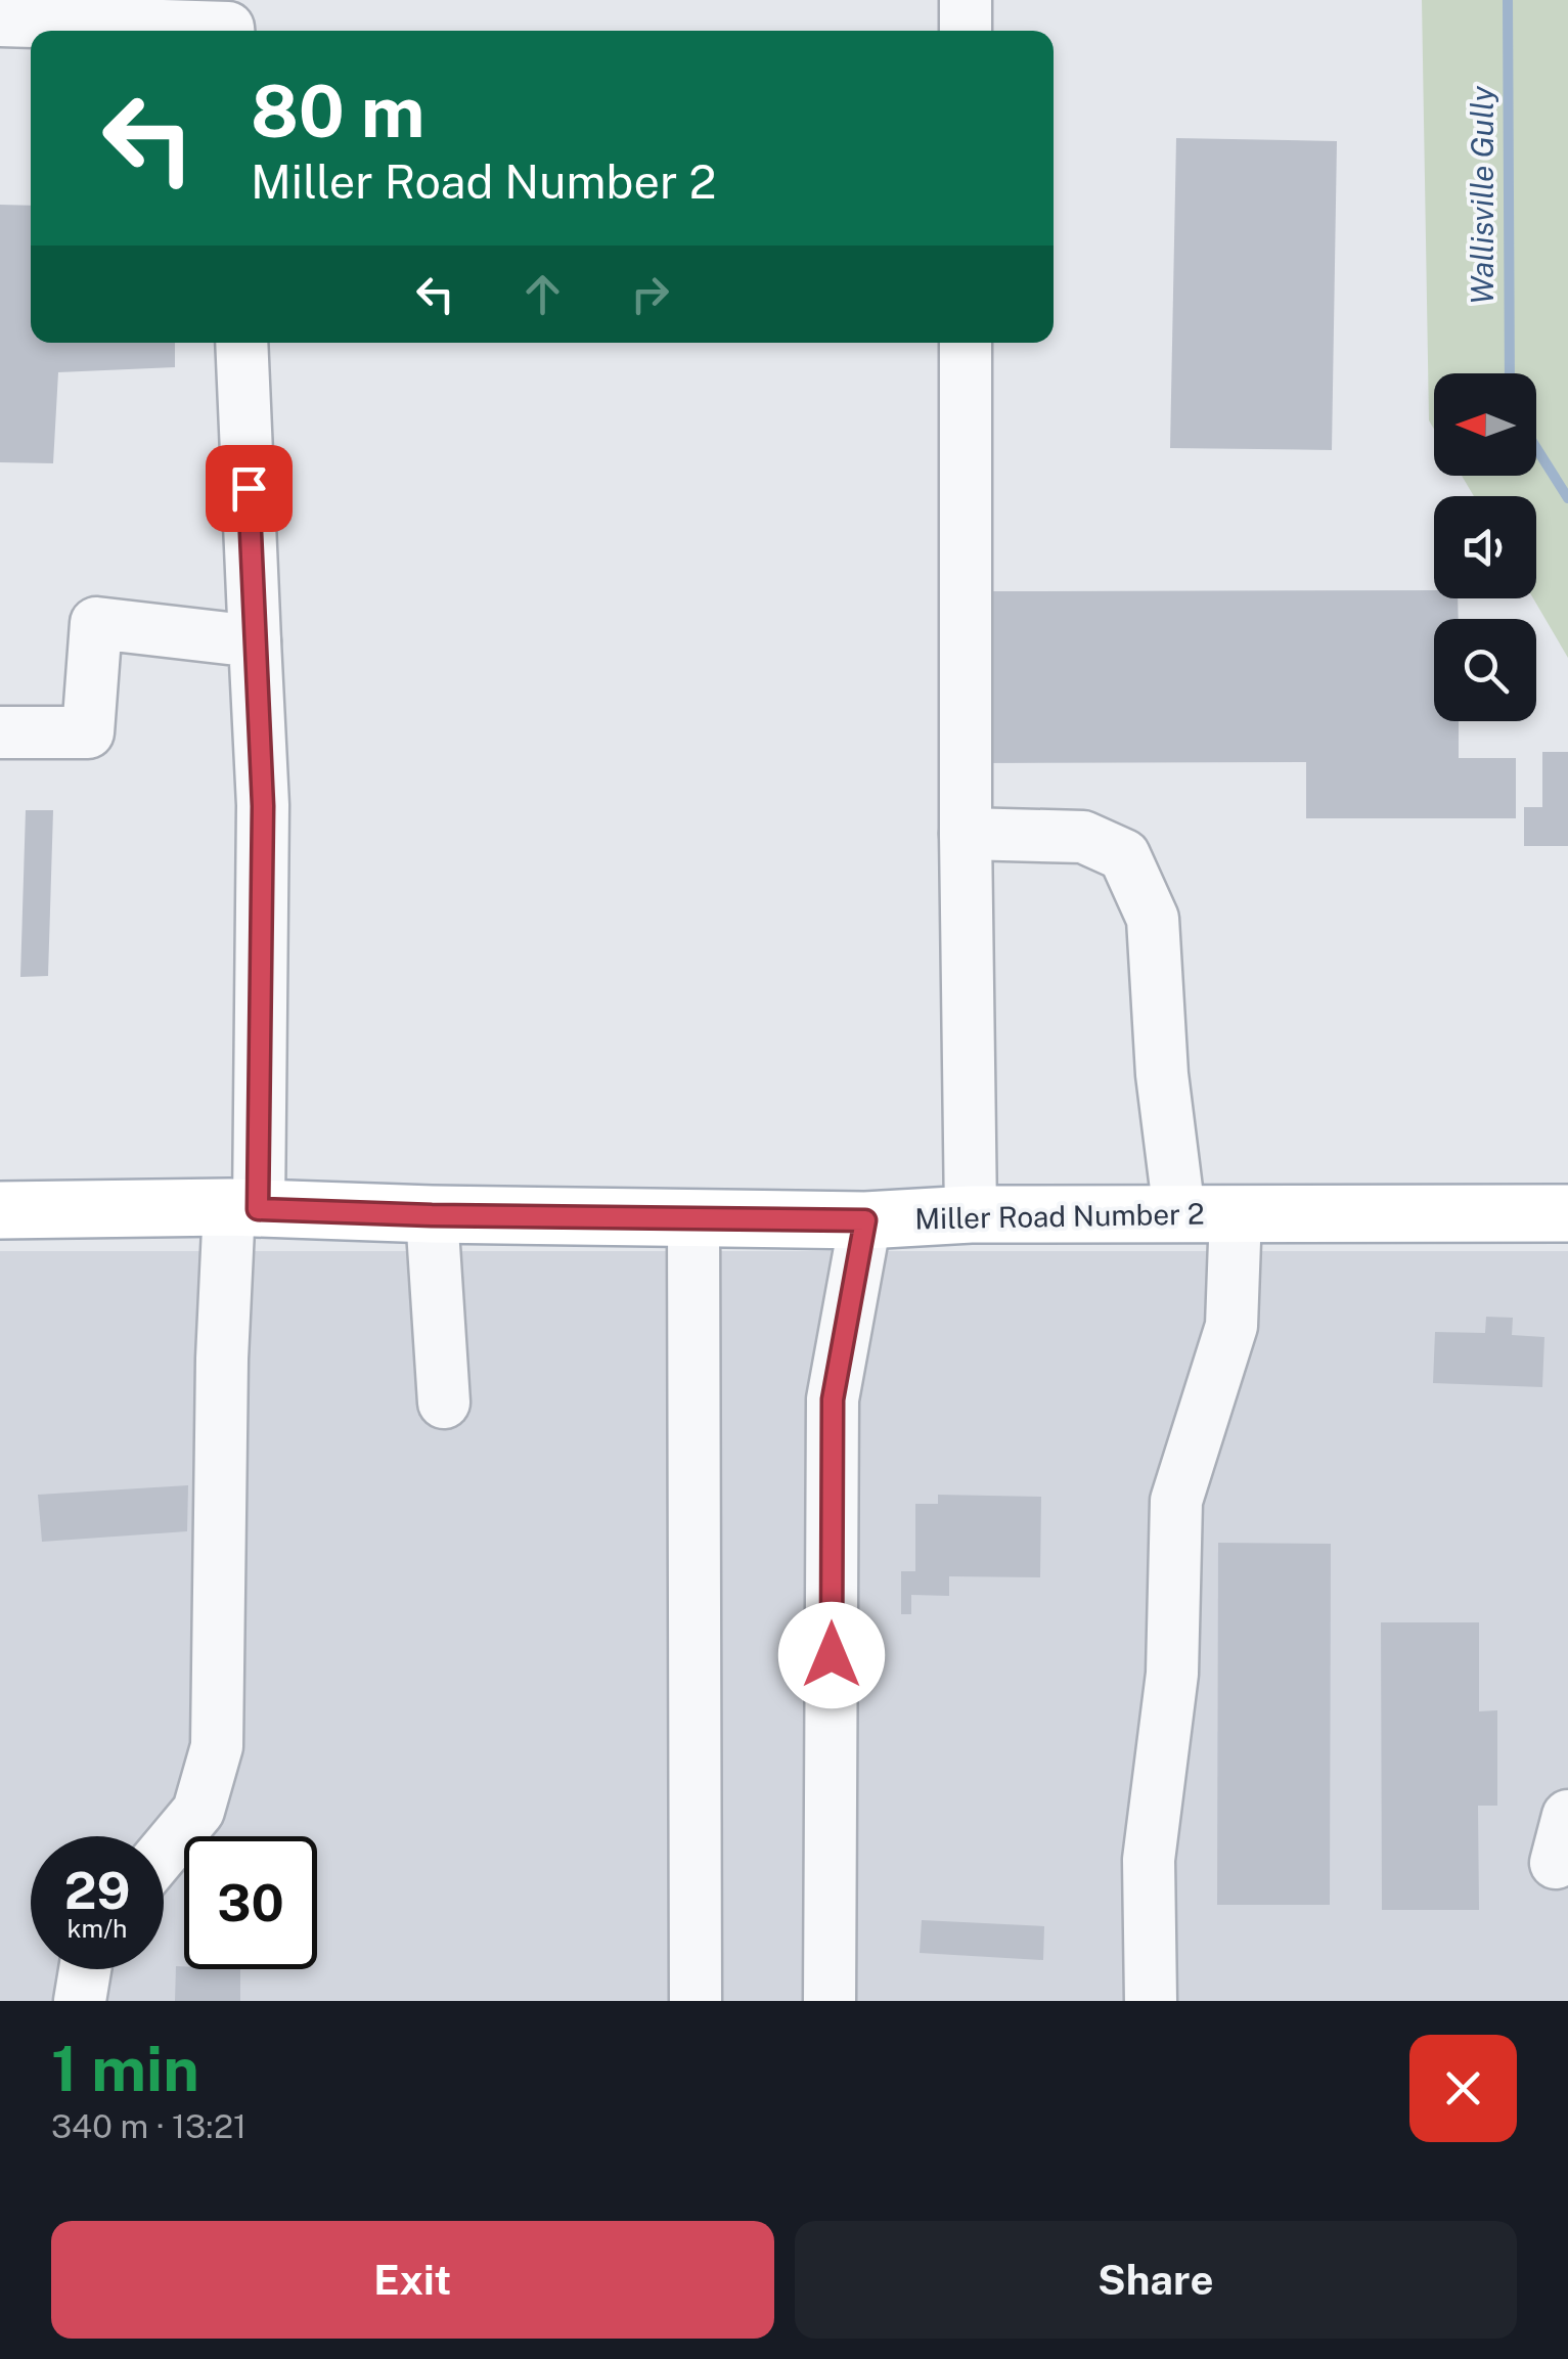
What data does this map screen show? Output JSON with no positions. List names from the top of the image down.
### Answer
{
  "streets": {
    "main road": ["Miller Road Number 2"]
  },
  "water": ["Wallisville Gully"],
  "north": "left",
  "page": {
    "turn": ["80 m", "Miller Road Number 2"],
    "speed": "29 km/h",
    "limit": "30",
    "heading": ["1 min", "340 m · 13:21"],
    "buttons": ["Exit", "Share"]
  }
}
